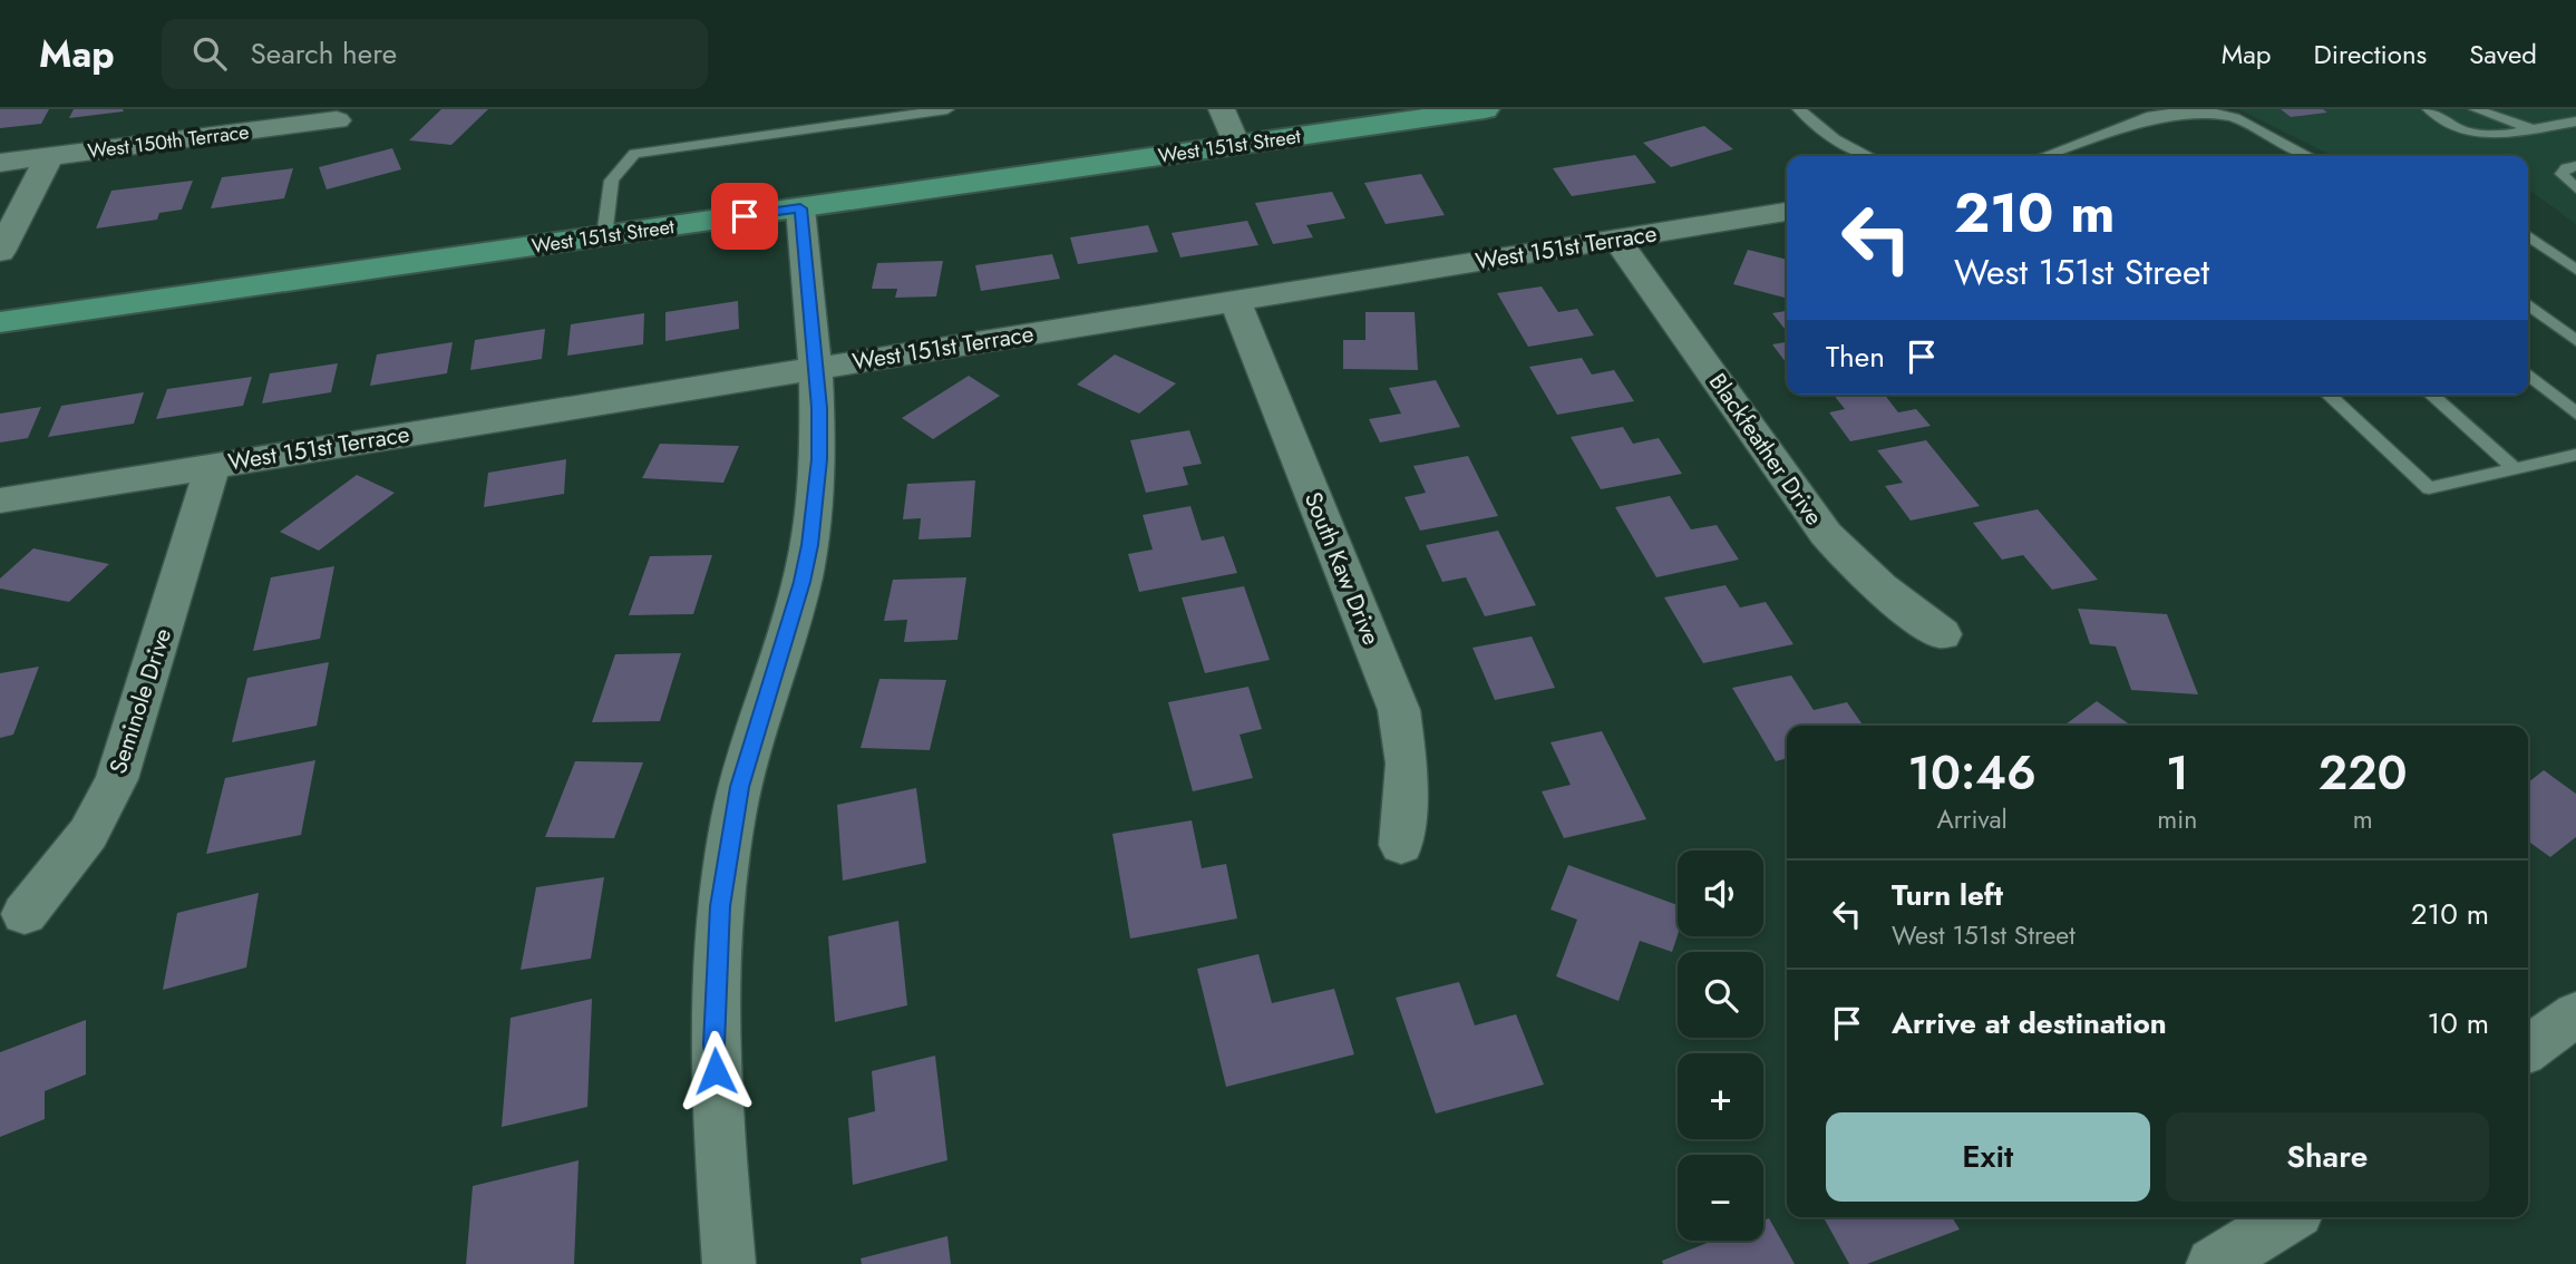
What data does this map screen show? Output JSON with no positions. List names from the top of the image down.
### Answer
{
  "streets": {
    "main road": ["West 151st Street"],
    "street": [
      "West 150th Terrace",
      "West 151st Terrace",
      "Blackfeather Drive",
      "South Kaw Drive",
      "Seminole Drive"
    ]
  },
  "crossings": [
    ["West 151st Terrace", "Blackfeather Drive"],
    ["West 151st Terrace", "South Kaw Drive"],
    ["West 151st Terrace", "Seminole Drive"]
  ],
  "page": {
    "header": "Map",
    "search": "Search here",
    "nav": ["Map", "Directions", "Saved"],
    "turn": ["210 m", "West 151st Street"],
    "then": "Then",
    "eta": [
      "10:46",
      "Arrival",
      "1",
      "min",
      "220",
      "m"
    ],
    "map_buttons": ["+", "−"],
    "list": [
      {
        "name": "Turn left",
        "note": "West 151st Street",
        "value": "210 m"
      },
      {
        "name": "Arrive at destination",
        "value": "10 m"
      }
    ],
    "buttons": ["Exit", "Share"]
  }
}
